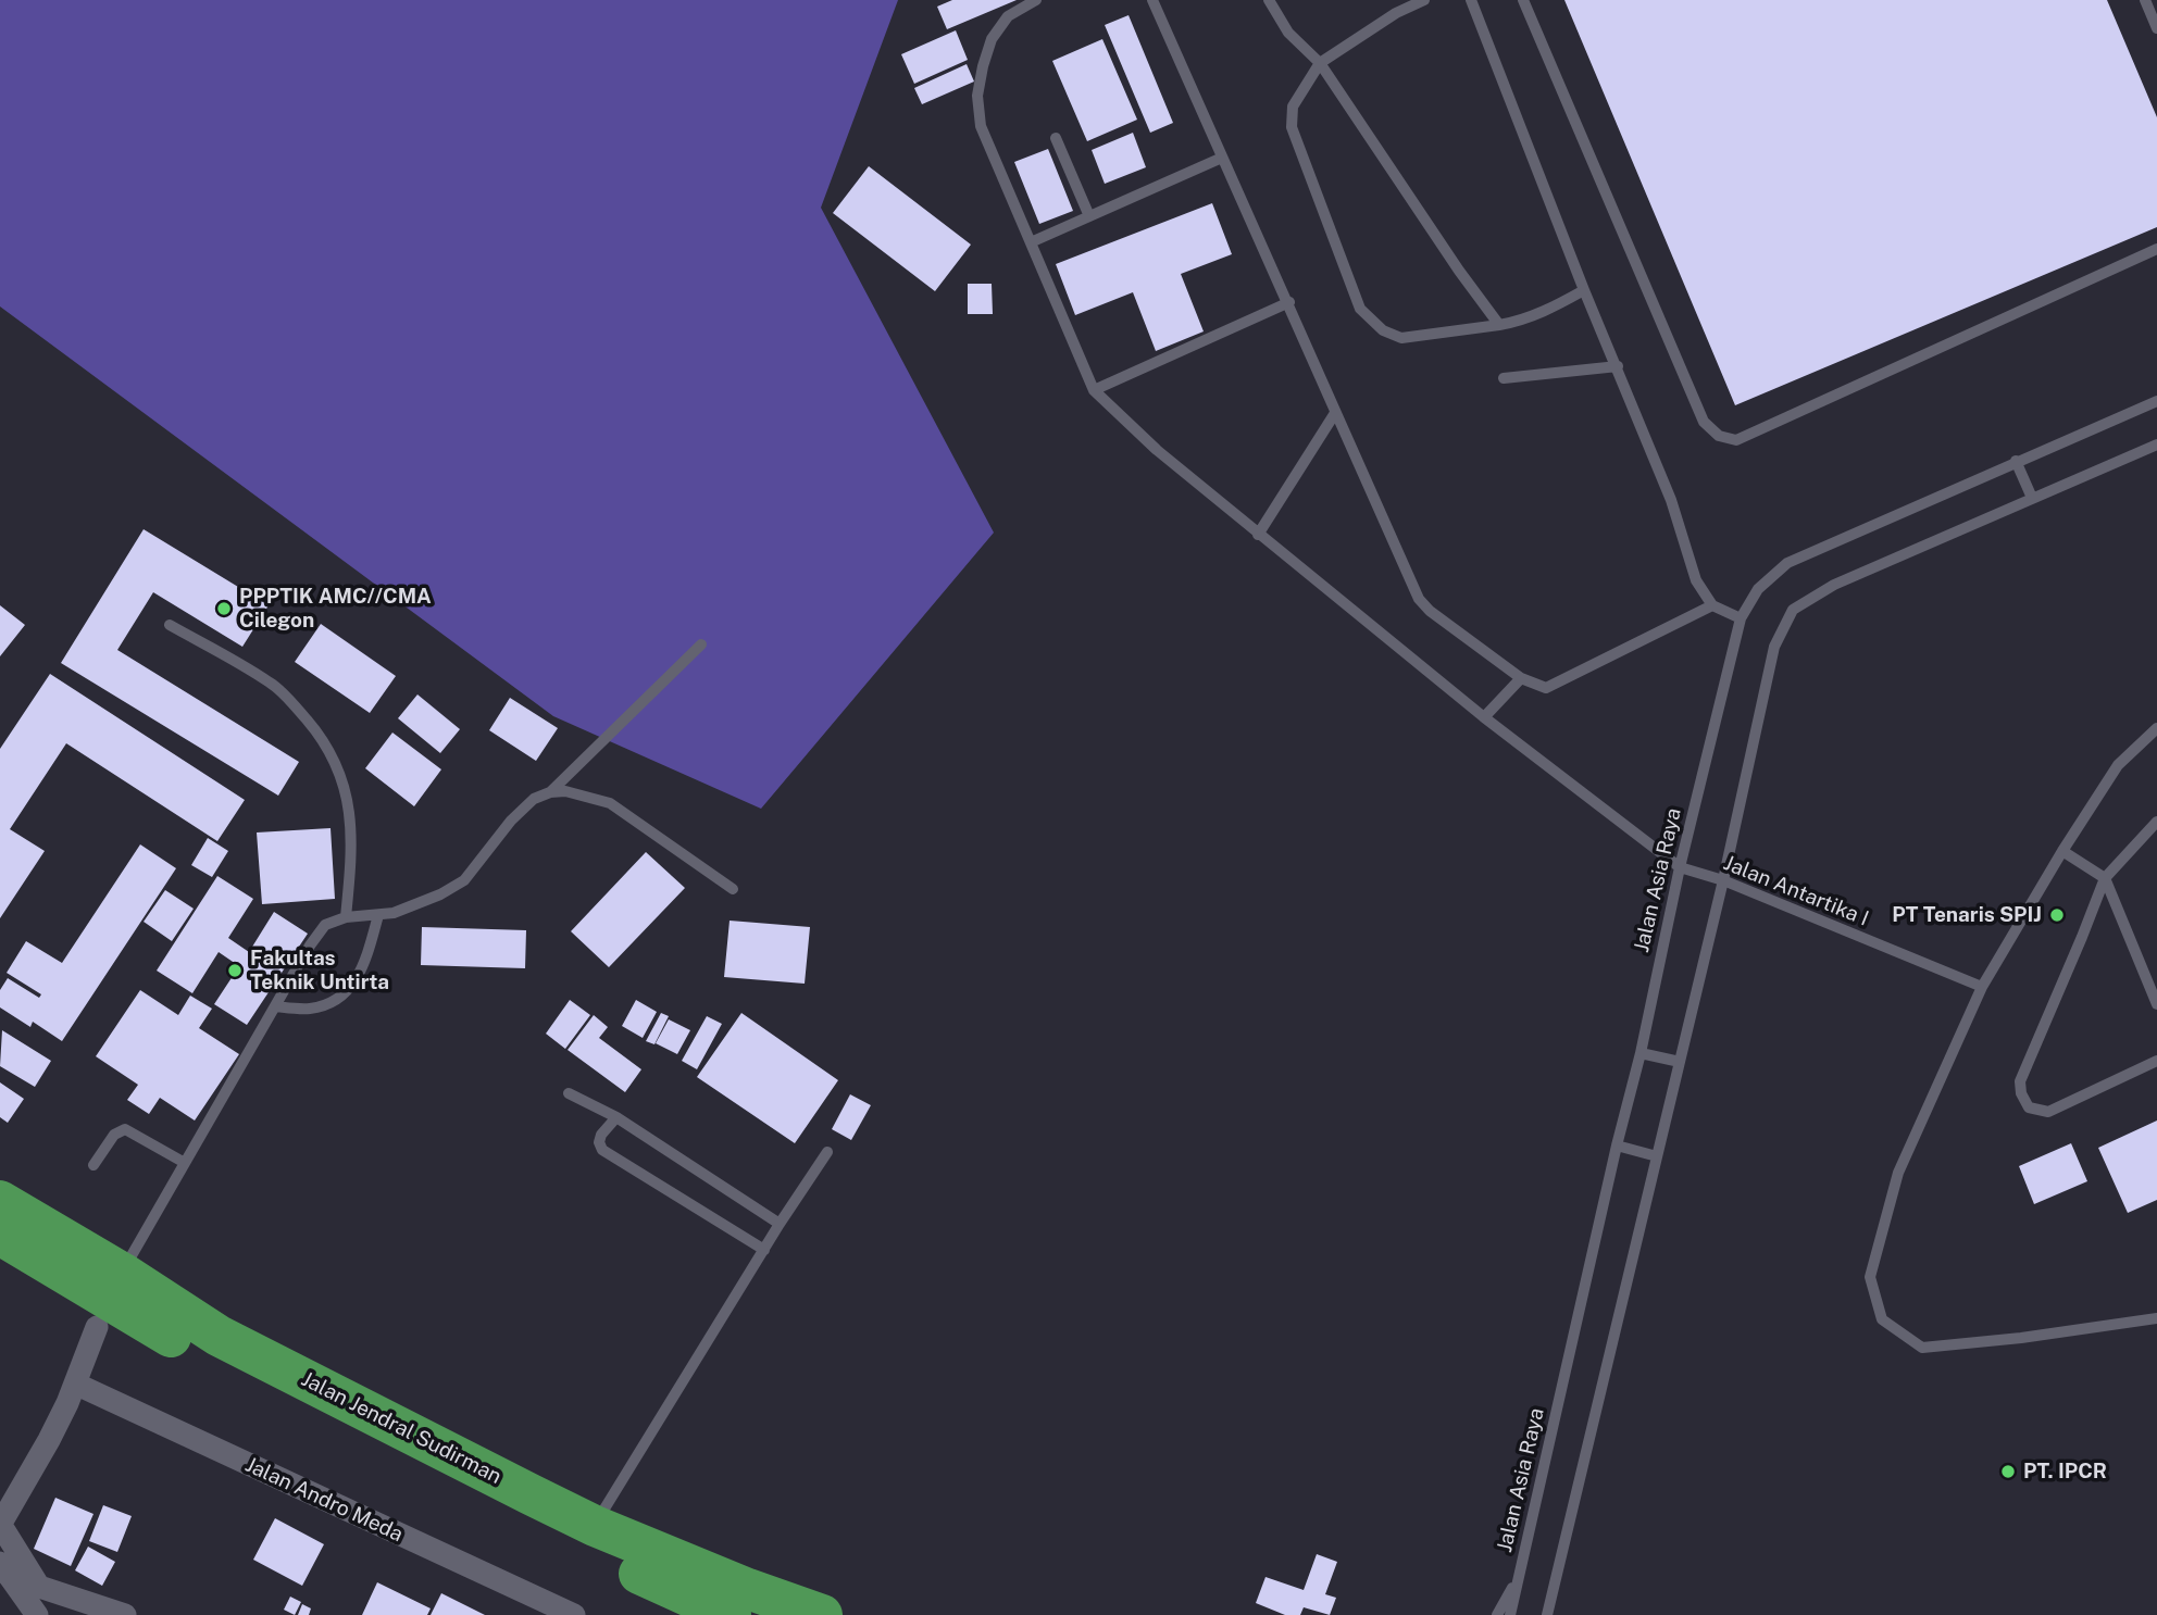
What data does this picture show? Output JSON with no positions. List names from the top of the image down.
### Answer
{
  "streets": {
    "highway": ["Jalan Jendral Sudirman"],
    "street": ["Jalan Andro Meda"],
    "lane": ["Jalan Asia Raya", "Jalan Antartika I"]
  },
  "crossings": [
    ["Jalan Asia Raya", "Jalan Antartika I"]
  ],
  "places": [
    "PPPTIK AMC//CMA Cilegon",
    "PT Tenaris SPIJ",
    "Fakultas Teknik Untirta",
    "PT. IPCR"
  ]
}
